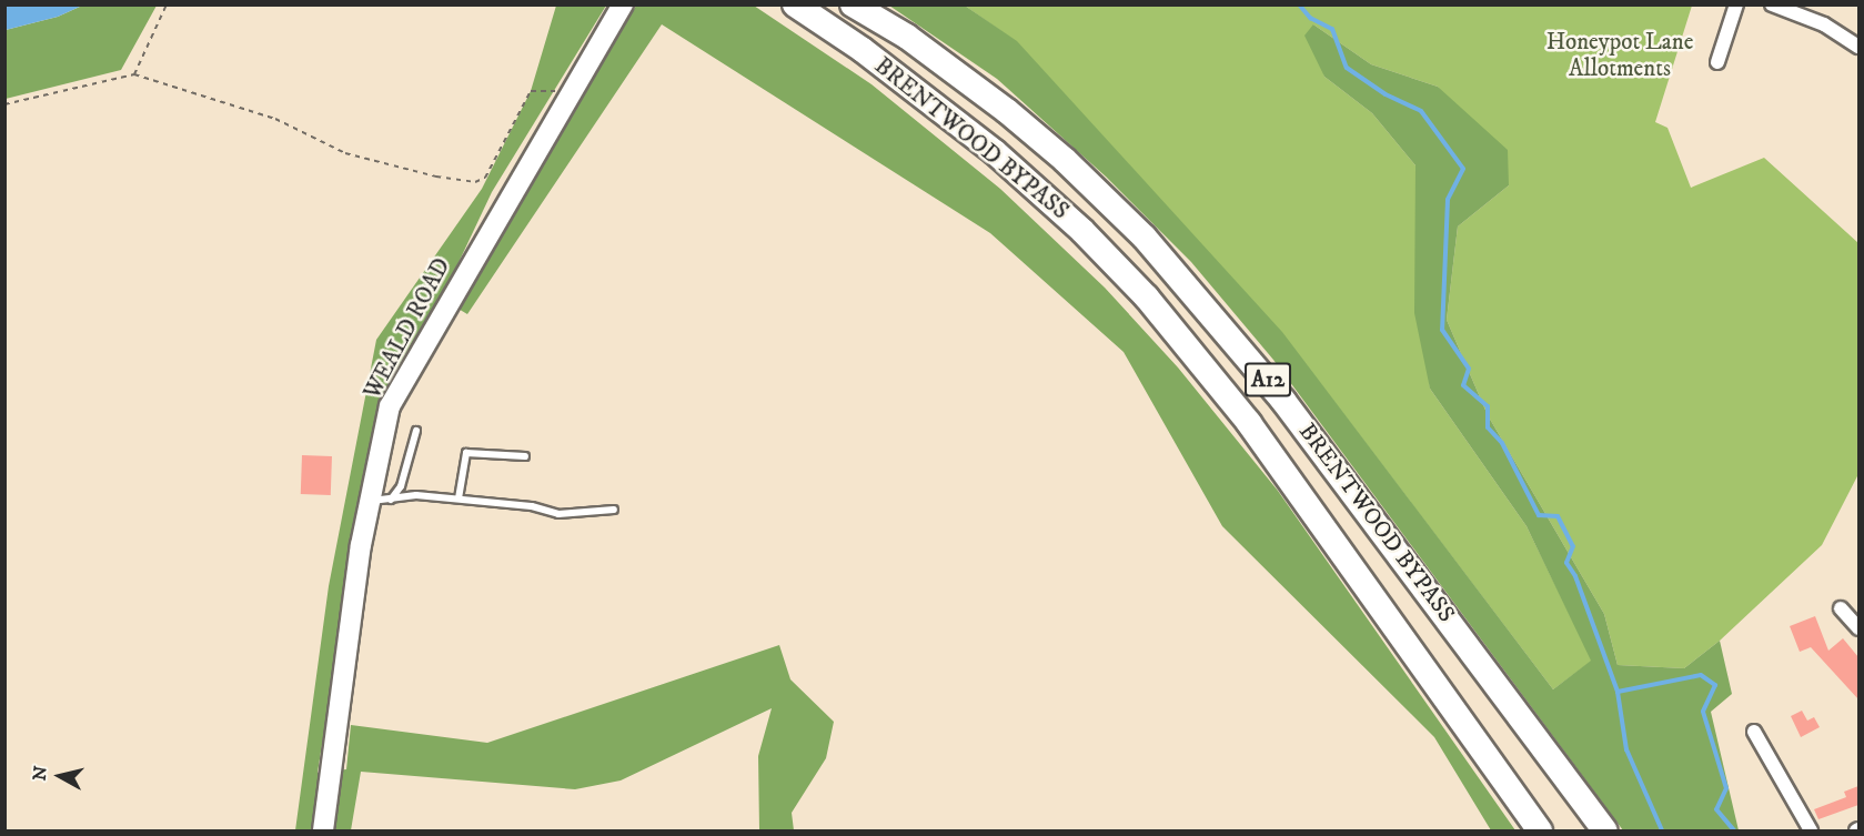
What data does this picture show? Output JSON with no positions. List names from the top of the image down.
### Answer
{
  "streets": {
    "highway": ["BRENTWOOD BYPASS", "A12"],
    "street": ["WEALD ROAD"]
  },
  "parks": ["Honeypot Lane Allotments"],
  "north": "left"
}
